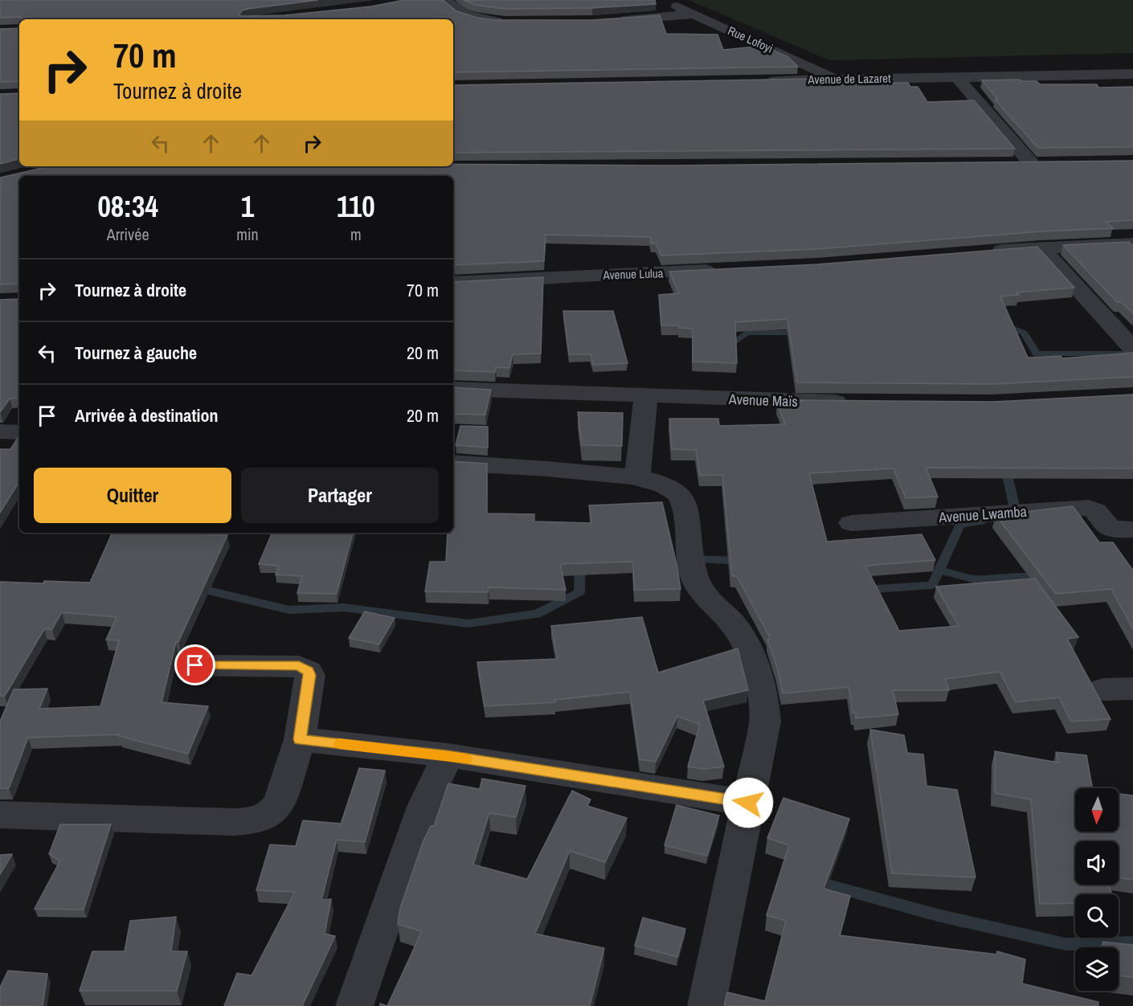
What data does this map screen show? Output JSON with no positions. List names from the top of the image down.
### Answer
{
  "streets": {
    "street": [
      "Rue Lofoyi",
      "Avenue de Lazaret",
      "Avenue Lulua",
      "Avenue Maïs",
      "Avenue Lwamba"
    ]
  },
  "crossings": [
    ["Rue Lofoyi", "Avenue de Lazaret"]
  ],
  "north": "bottom",
  "page": {
    "turn": ["70 m", "Tournez à droite"],
    "eta": [
      "08:34",
      "Arrivée",
      "1",
      "min",
      "110",
      "m"
    ],
    "list": [
      {
        "name": "Tournez à droite",
        "value": "70 m"
      },
      {
        "name": "Tournez à gauche",
        "value": "20 m"
      },
      {
        "name": "Arrivée à destination",
        "value": "20 m"
      }
    ],
    "buttons": ["Quitter", "Partager"]
  }
}
